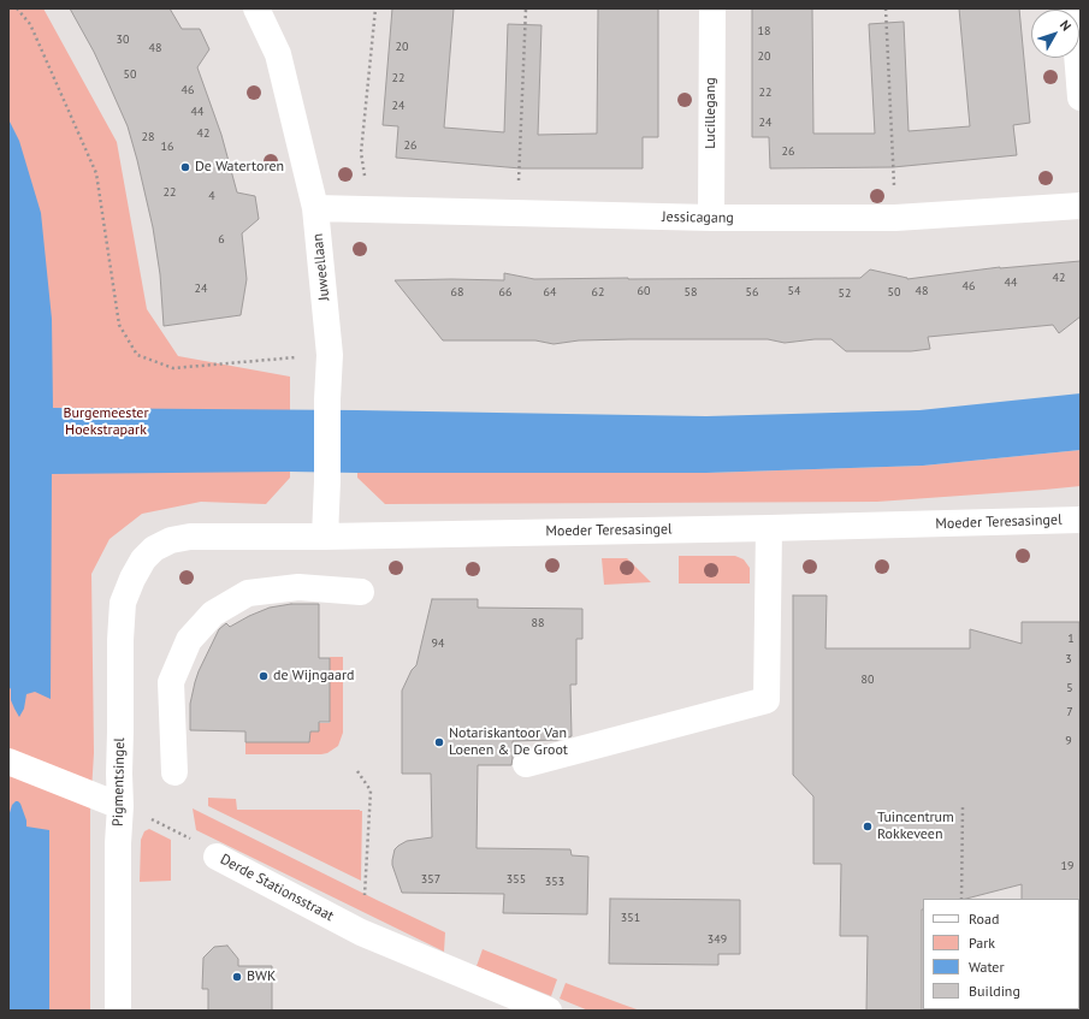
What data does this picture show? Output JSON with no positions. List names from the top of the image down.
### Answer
{
  "streets": {
    "street": [
      "Lucillegang",
      "Jessicagang",
      "Juweellaan",
      "Moeder Teresasingel",
      "Pigmentsingel",
      "Derde Stationsstraat"
    ]
  },
  "crossings": [
    ["Lucillegang", "Jessicagang"],
    ["Jessicagang", "Juweellaan"],
    ["Juweellaan", "Moeder Teresasingel"],
    ["Moeder Teresasingel", "Pigmentsingel"],
    ["Pigmentsingel", "Derde Stationsstraat"]
  ],
  "parks": ["Burgemeester Hoekstrapark"],
  "places": [
    "De Watertoren",
    "de Wijngaard",
    "Notariskantoor Van Loenen & De Groot",
    "Tuincentrum Rokkeveen",
    "BWK"
  ],
  "house_numbers": [
    "18",
    "30",
    "20",
    "48",
    "20",
    "50",
    "22",
    "46",
    "22",
    "24",
    "44",
    "24",
    "42",
    "28",
    "26",
    "16",
    "26",
    "22",
    "4",
    "6",
    "42",
    "44",
    "46",
    "24",
    "60",
    "54",
    "48",
    "68",
    "66",
    "64",
    "62",
    "58",
    "56",
    "50",
    "52",
    "88",
    "1",
    "94",
    "3",
    "80",
    "5",
    "7",
    "9",
    "19",
    "357",
    "355",
    "353",
    "351",
    "349"
  ],
  "legend": [
    "Road",
    "Park",
    "Water",
    "Building"
  ],
  "north": "top right"
}
